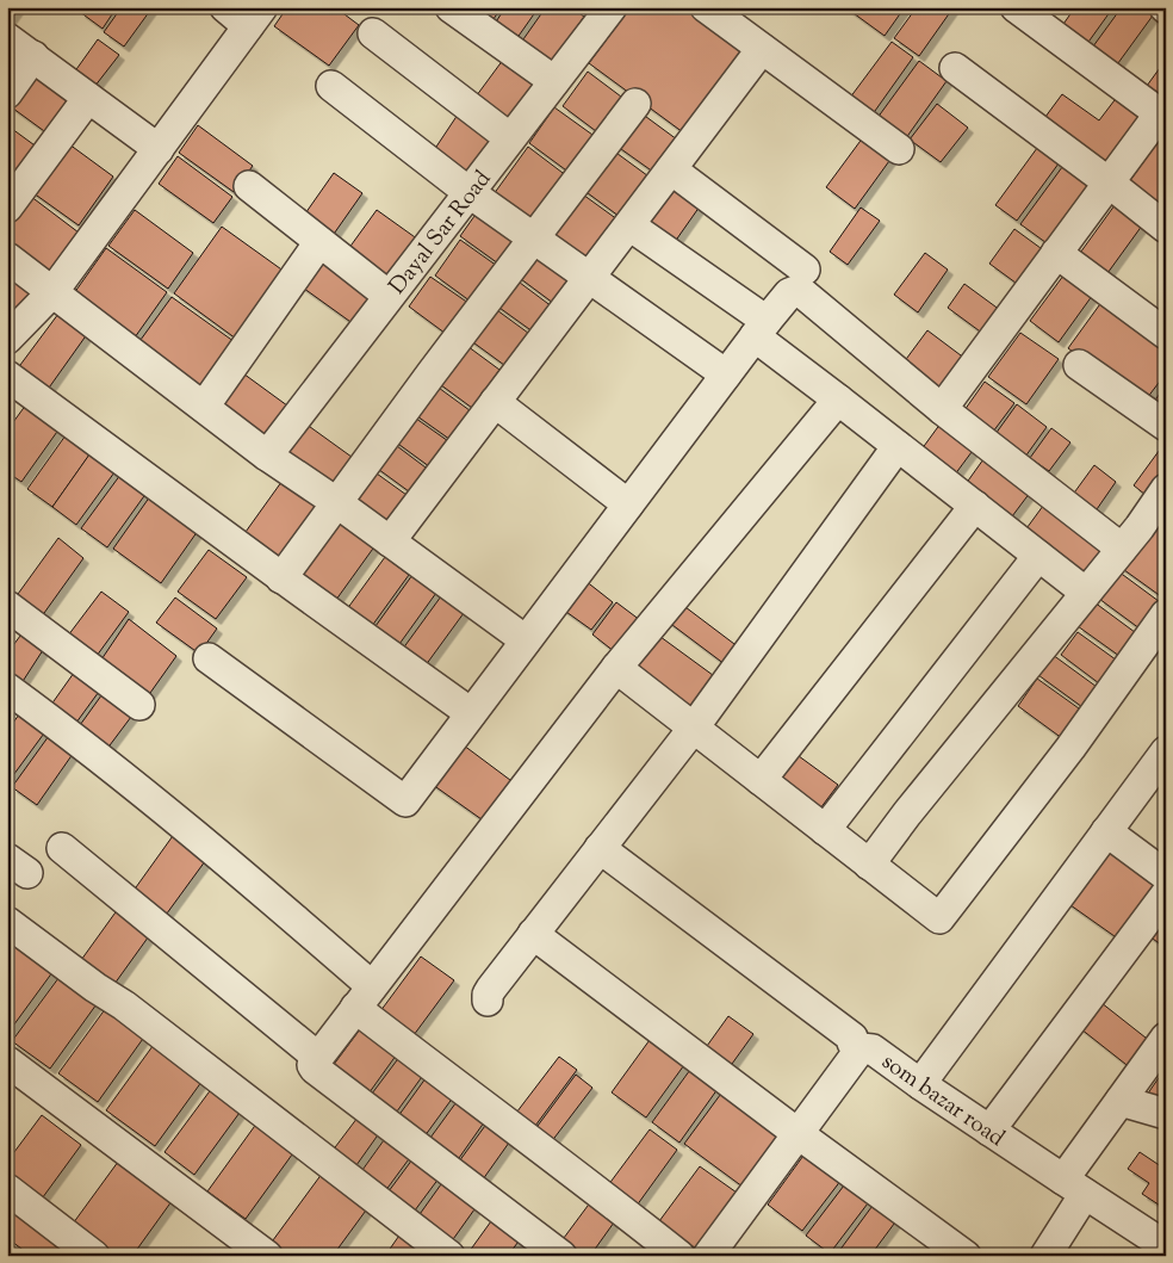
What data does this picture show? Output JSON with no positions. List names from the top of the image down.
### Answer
{
  "streets": {
    "street": ["Dayal Sar Road", "som bazar road"]
  }
}
